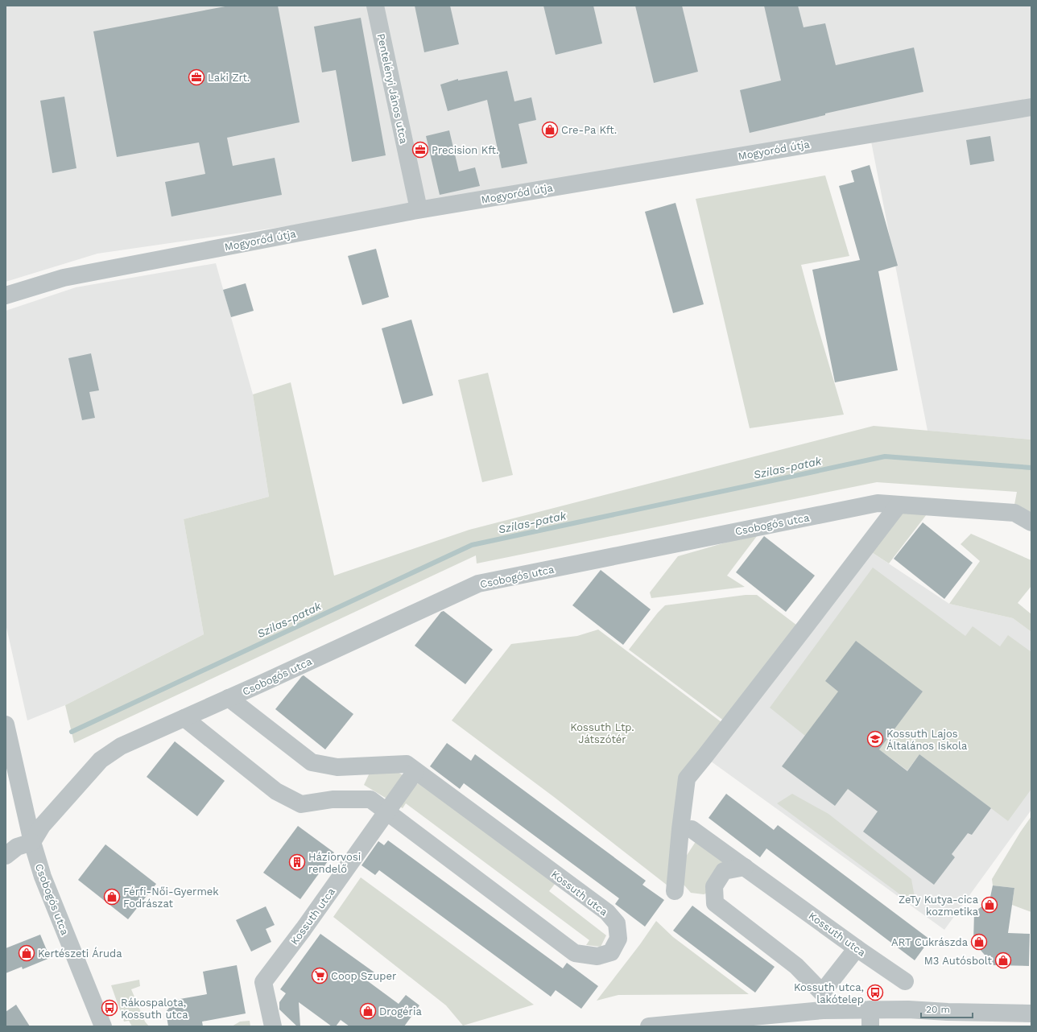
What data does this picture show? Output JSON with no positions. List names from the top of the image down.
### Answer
{
  "streets": {
    "street": [
      "Pentelényi János utca",
      "Mogyoród útja",
      "Csobogós utca",
      "Kossuth utca"
    ]
  },
  "crossings": [
    ["Pentelényi János utca", "Mogyoród útja"]
  ],
  "water": ["Szilas-patak"],
  "parks": ["Kossuth Ltp. Játszótér"],
  "places": {
    "office": ["Laki Zrt.", "Precision Kft."],
    "shop": [
      "Cre-Pa Kft.",
      "Férfi-Női-Gyermek Fodrászat",
      "ZeTy Kutya-cica kozmetika",
      "ART Cukrászda",
      "Kertészeti Áruda",
      "M3 Autósbolt",
      "Drogéria"
    ],
    "school or university": ["Kossuth Lajos Általános Iskola"],
    "building": ["Háziorvosi rendelő"],
    "supermarket": ["Coop Szuper"],
    "bus stop": ["Kossuth utca, lakótelep", "Rákospalota, Kossuth utca"]
  },
  "scale_bar": "20 m"
}
